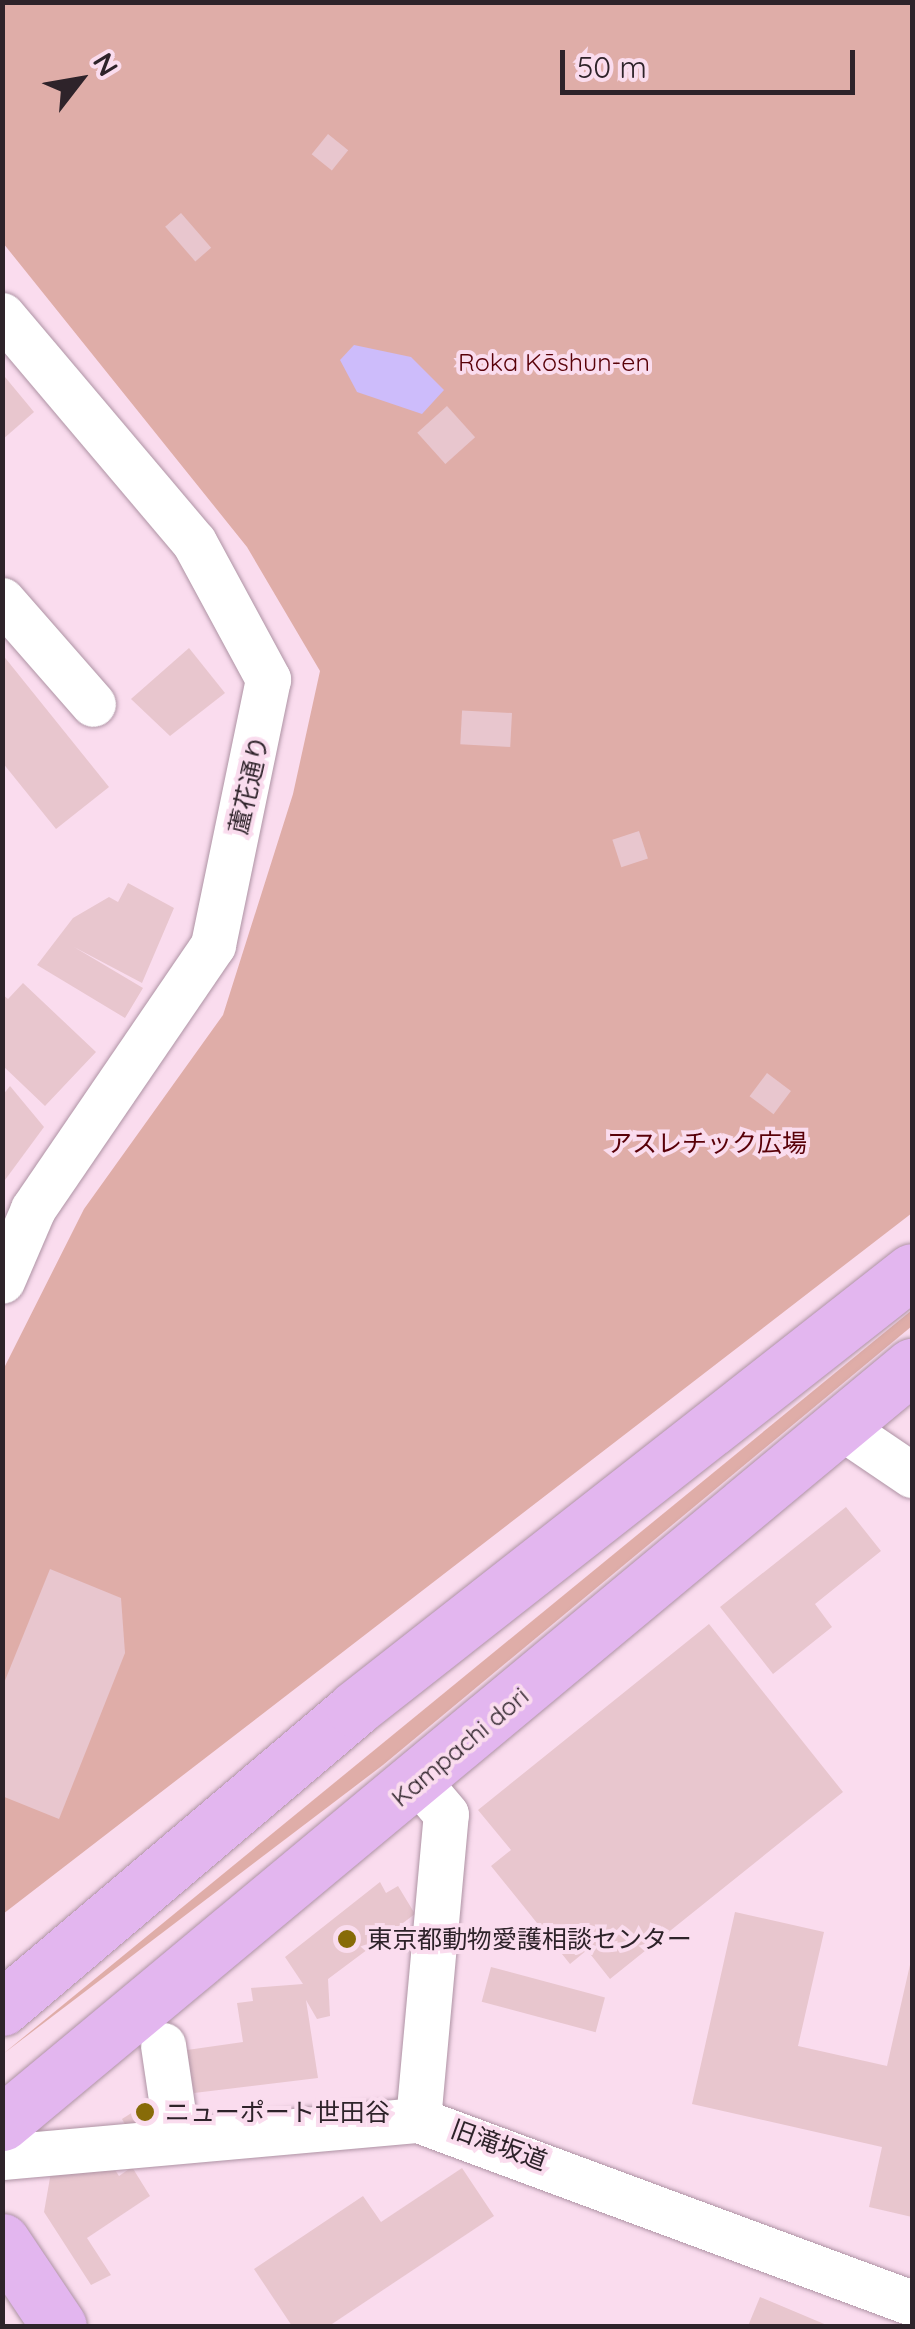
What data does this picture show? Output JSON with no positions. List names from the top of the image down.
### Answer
{
  "streets": {
    "main road": ["Kampachi dori"],
    "street": ["蘆花通り", "旧滝坂道"]
  },
  "parks": ["Roka Kōshun-en", "アスレチック広場"],
  "places": ["東京都動物愛護相談センター", "ニューポート世田谷"],
  "scale_bar": "50 m",
  "north": "top right"
}
